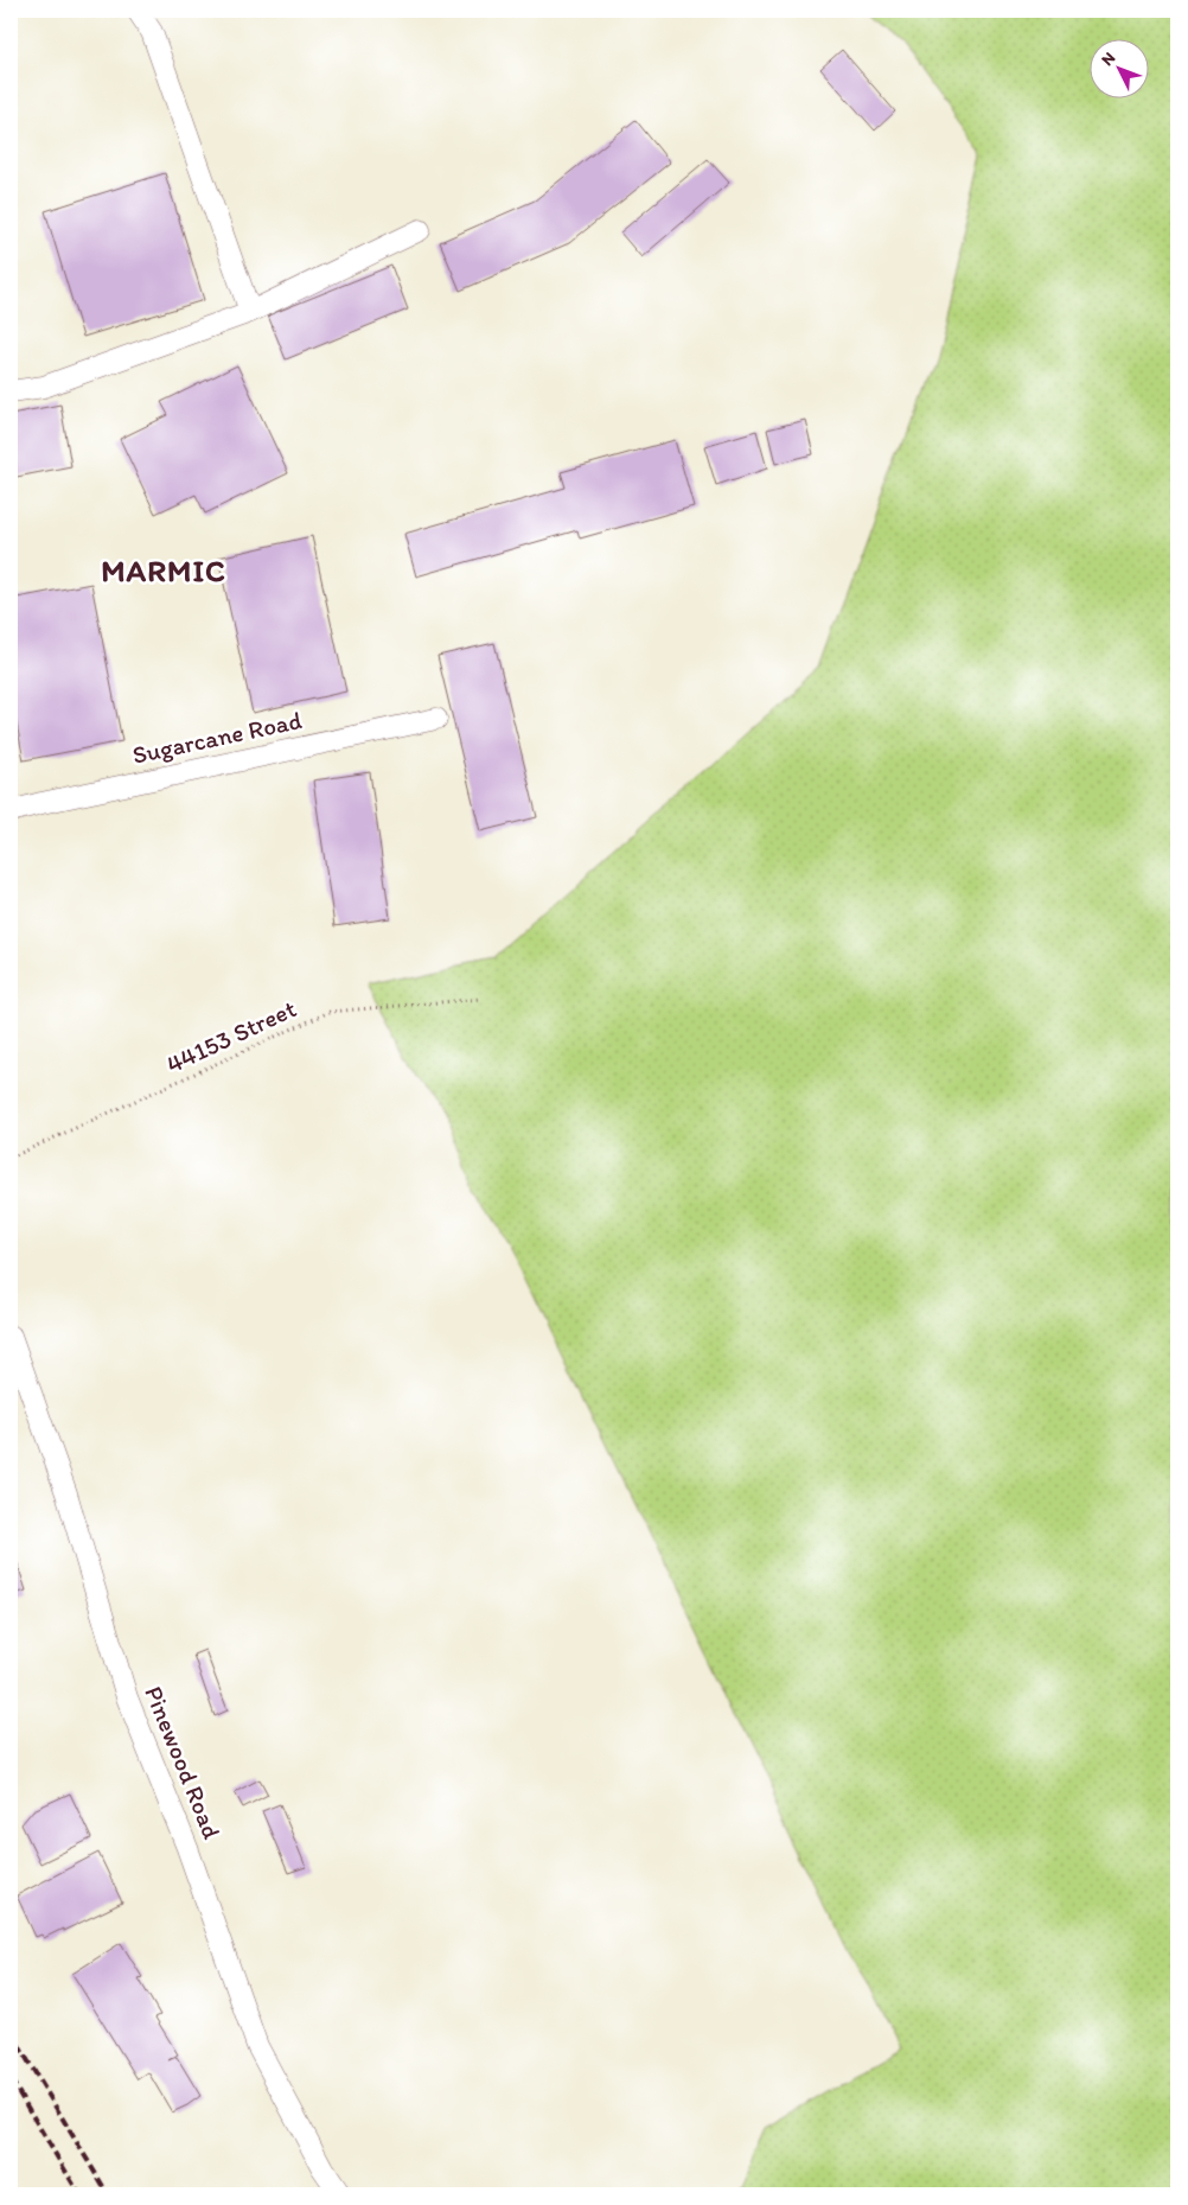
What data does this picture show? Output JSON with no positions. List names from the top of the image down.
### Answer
{
  "streets": {
    "lane": ["Sugarcane Road", "Pinewood Road"],
    "path": ["44153 Street"]
  },
  "districts": ["MARMIC"],
  "north": "top left"
}
